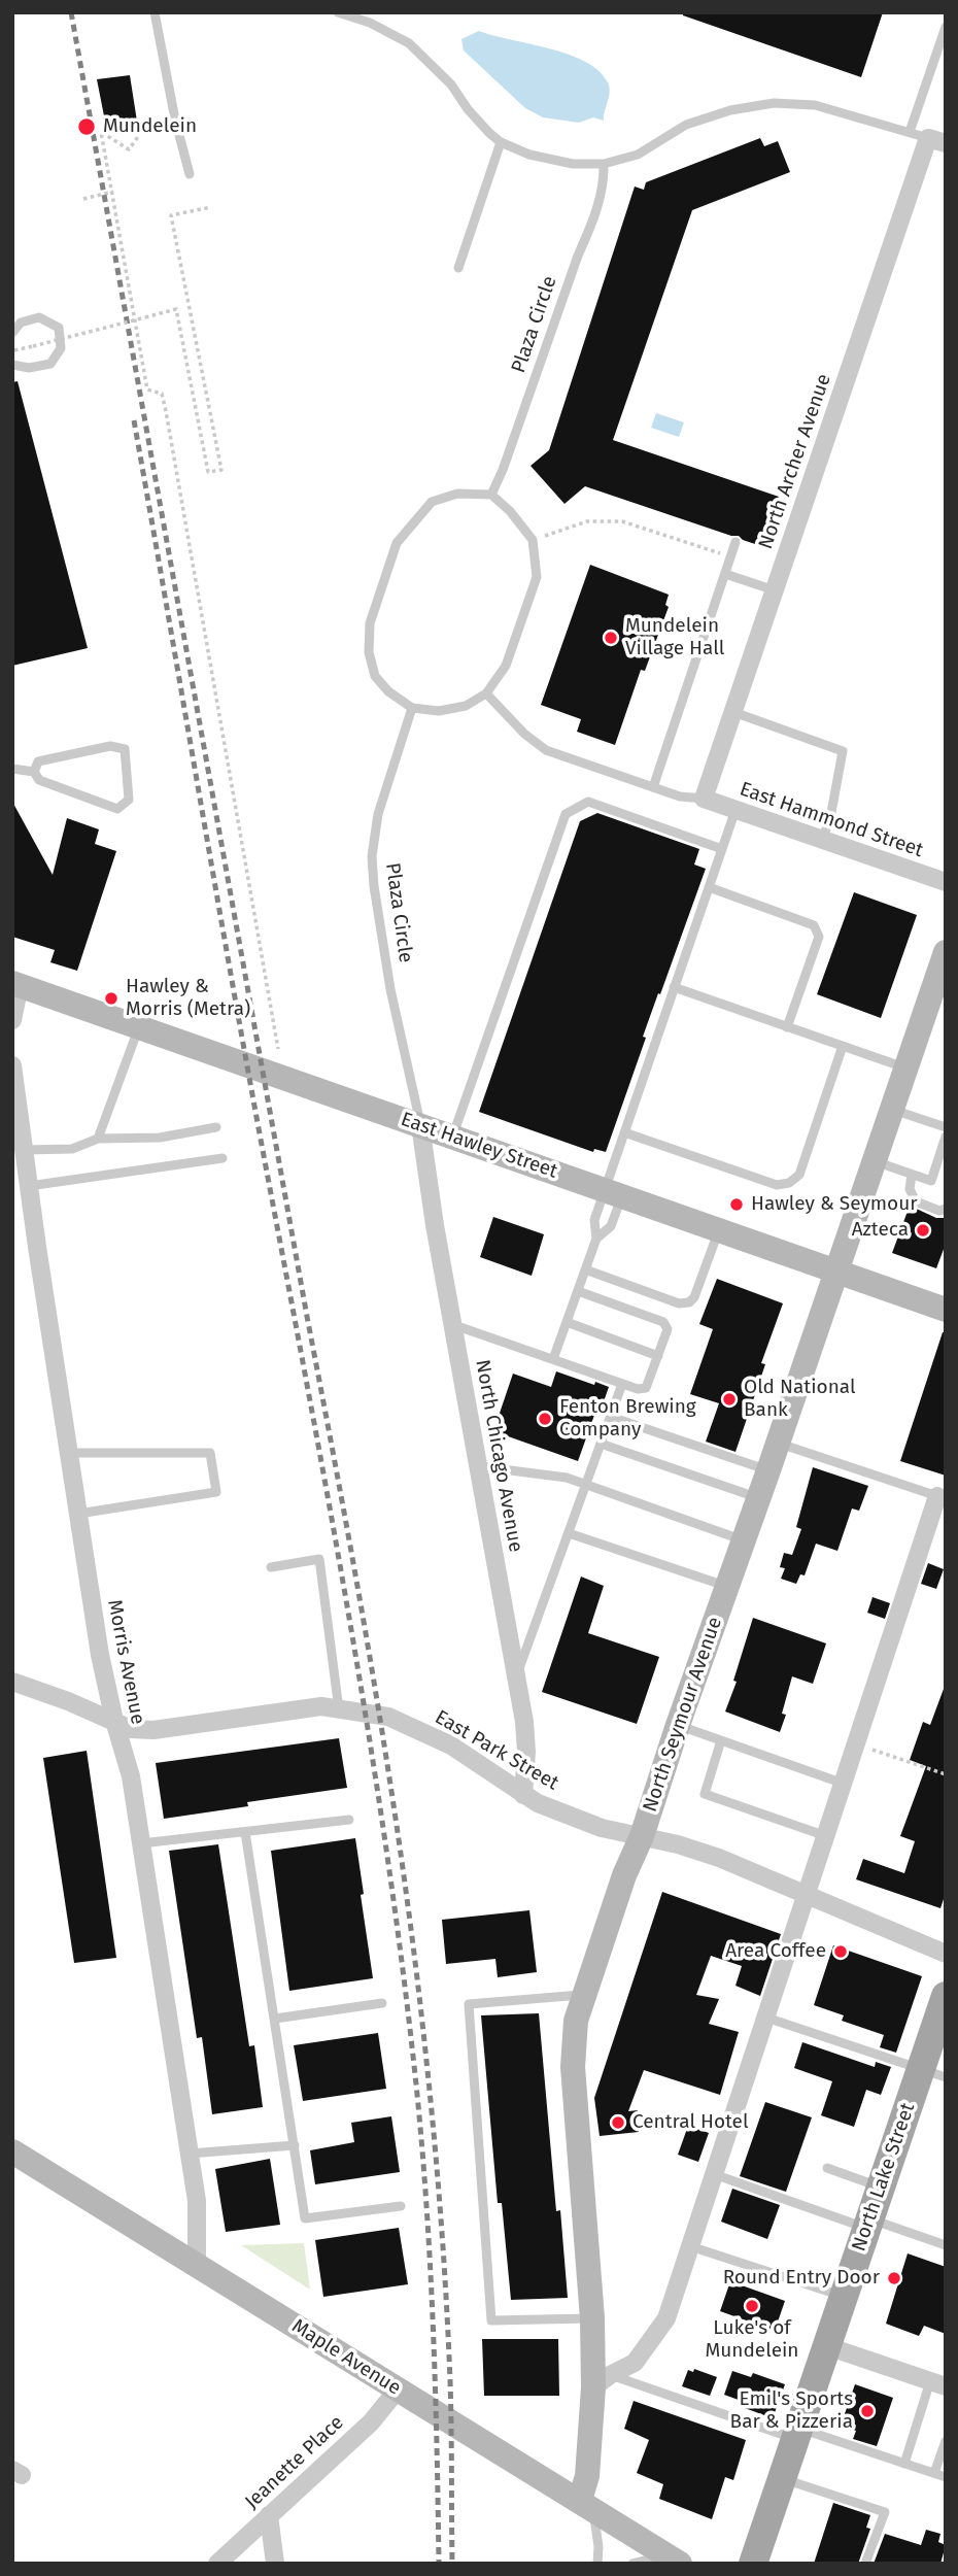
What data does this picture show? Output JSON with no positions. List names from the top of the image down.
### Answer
{
  "streets": {
    "main road": ["North Lake Street"],
    "street": [
      "North Archer Avenue",
      "East Hammond Street",
      "East Hawley Street",
      "North Chicago Avenue",
      "Morris Avenue",
      "North Seymour Avenue",
      "East Park Street",
      "Maple Avenue",
      "Jeanette Place"
    ],
    "lane": ["Plaza Circle"]
  },
  "crossings": [
    ["Plaza Circle", "East Hawley Street"],
    ["Plaza Circle", "North Chicago Avenue"],
    ["North Archer Avenue", "East Hammond Street"],
    ["East Hawley Street", "North Chicago Avenue"],
    ["East Hawley Street", "North Seymour Avenue"],
    ["North Chicago Avenue", "East Park Street"],
    ["Morris Avenue", "East Park Street"],
    ["Morris Avenue", "Maple Avenue"],
    ["North Seymour Avenue", "East Park Street"],
    ["North Seymour Avenue", "Maple Avenue"],
    ["Maple Avenue", "Jeanette Place"]
  ],
  "places": [
    "Mundelein",
    "Mundelein Village Hall",
    "Hawley & Morris (Metra)",
    "Hawley & Seymour",
    "Azteca",
    "Old National Bank",
    "Fenton Brewing Company",
    "Area Coffee",
    "Central Hotel",
    "Round Entry Door",
    "Luke's of Mundelein",
    "Emil's Sports Bar & Pizzeria"
  ]
}
